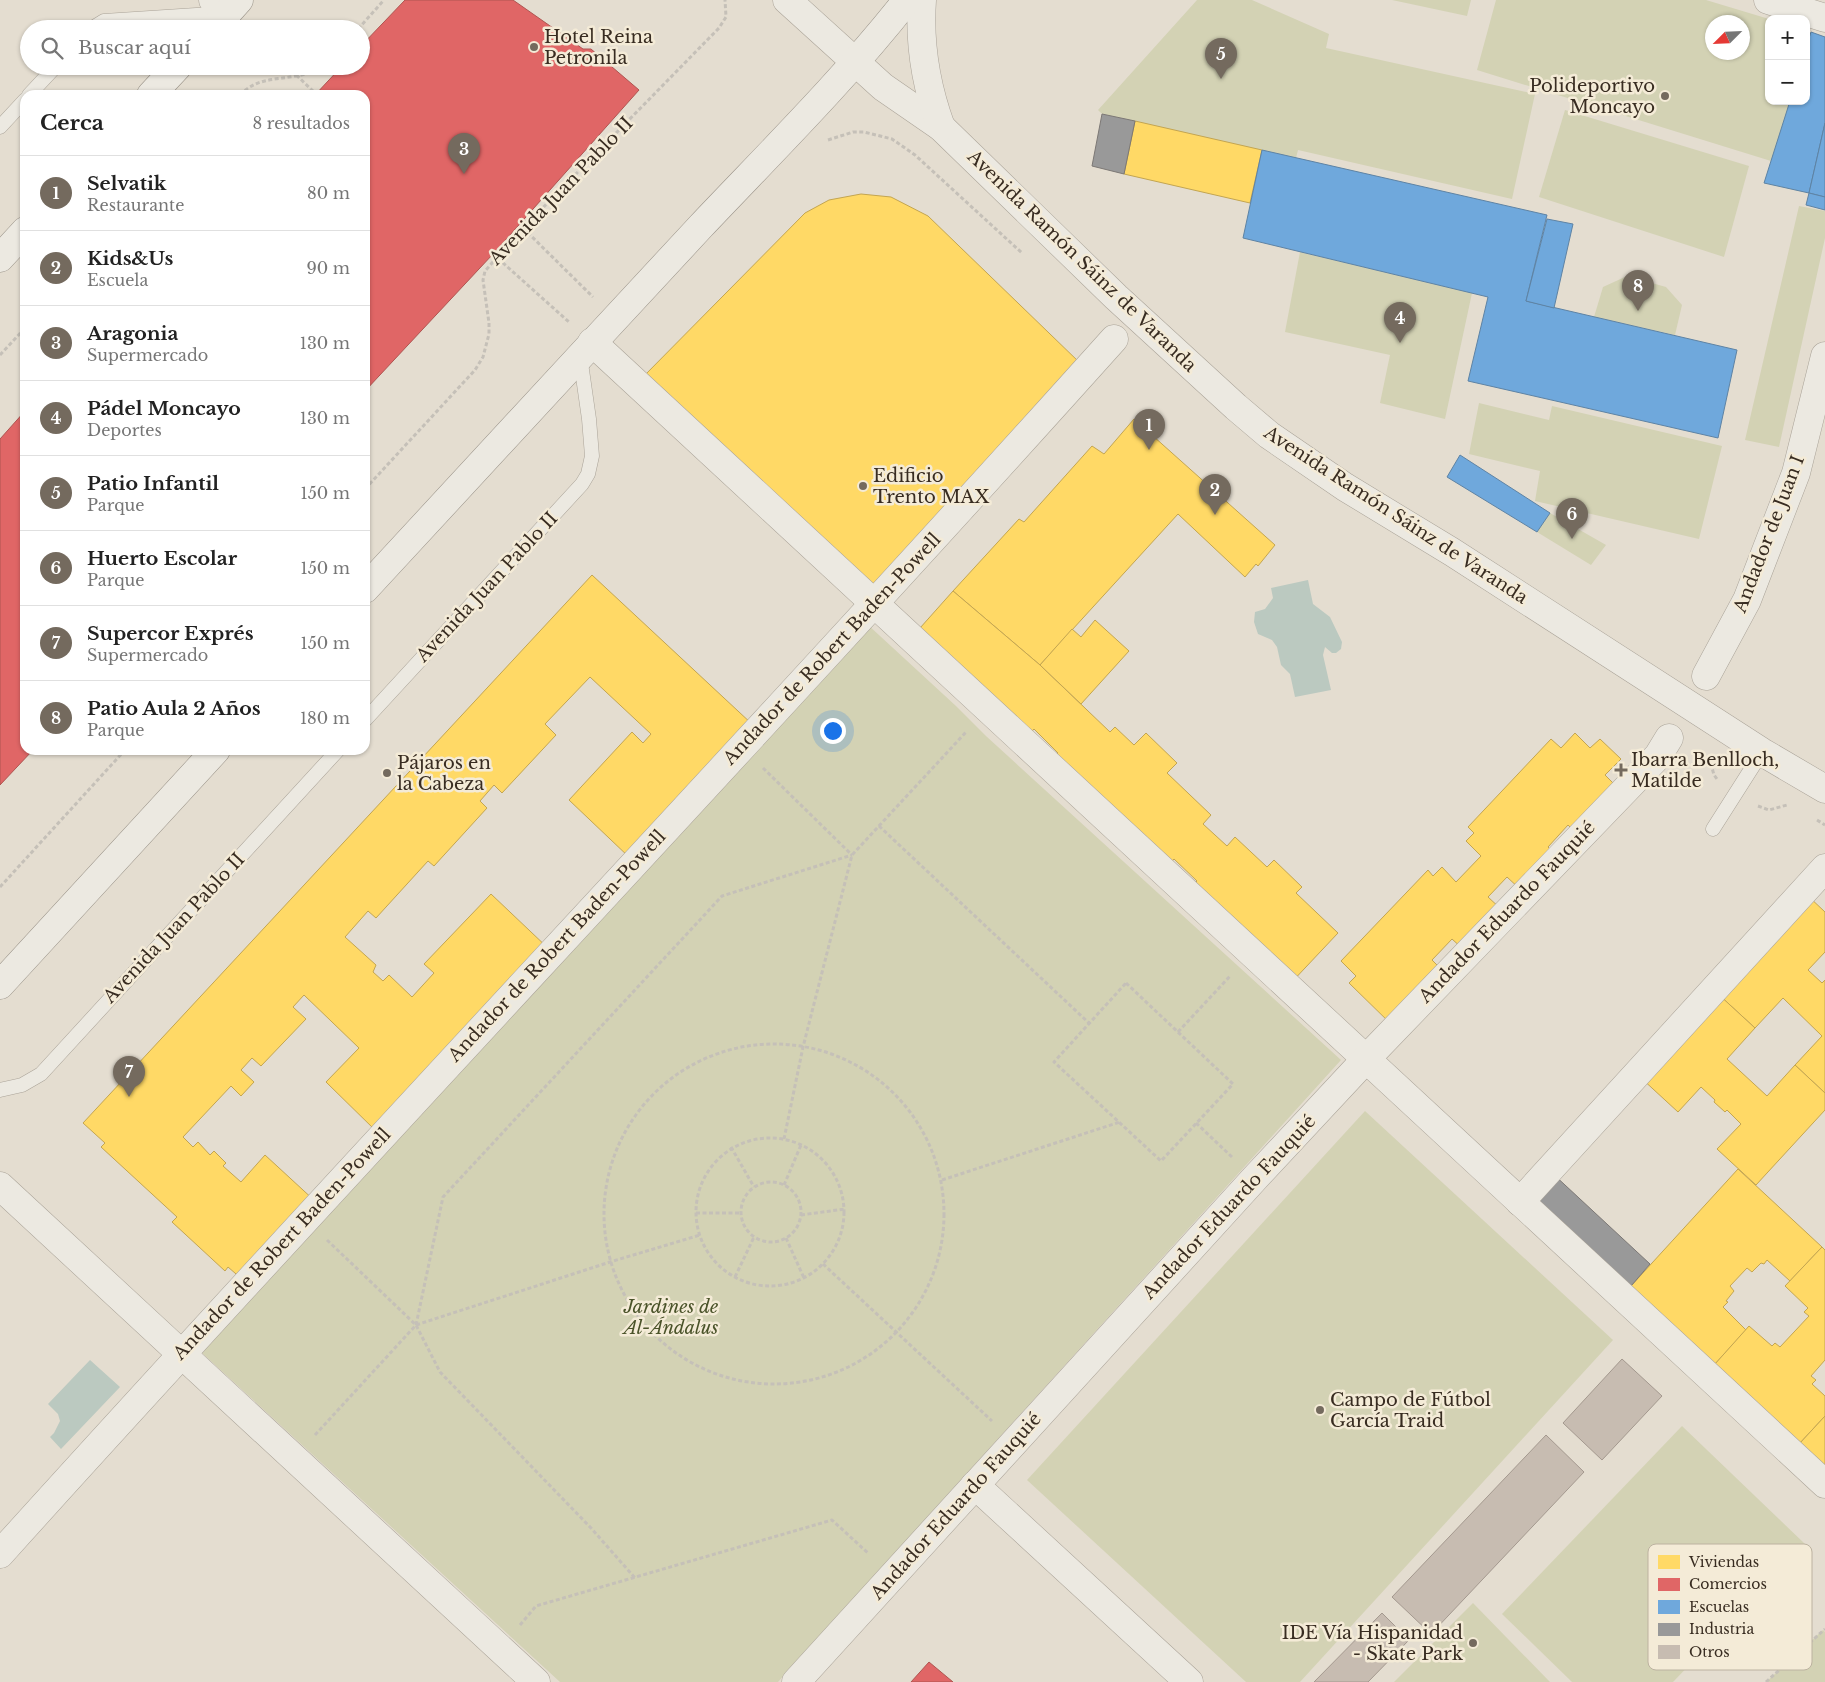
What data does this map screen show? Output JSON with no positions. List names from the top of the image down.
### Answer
{
  "streets": {
    "street": [
      "Avenida Ramón Sáinz de Varanda",
      "Andador de Juan I",
      "Andador de Robert Baden-Powell",
      "Andador Eduardo Fauquié"
    ],
    "lane": ["Avenida Juan Pablo II"]
  },
  "parks": ["Jardines de Al-Ándalus"],
  "places": {
    "other": [
      "Hotel Reina Petronila",
      "Polideportivo Moncayo",
      "Edificio Trento MAX",
      "Pájaros en la Cabeza",
      "Campo de Fútbol García Traid",
      "IDE Vía Hispanidad - Skate Park"
    ],
    "health": ["Ibarra Benlloch, Matilde"]
  },
  "legend": [
    "Viviendas",
    "Comercios",
    "Escuelas",
    "Industria",
    "Otros"
  ],
  "north": "bottom left",
  "page": {
    "map_buttons": ["+", "−"],
    "search": "Buscar aquí",
    "pins": [
      "5",
      "3",
      "8",
      "4",
      "1",
      "2",
      "6",
      "7"
    ],
    "heading": ["Cerca", "8 resultados"],
    "list": [
      {
        "mark": "1",
        "name": "Selvatik",
        "note": "Restaurante",
        "value": "80 m"
      },
      {
        "mark": "2",
        "name": "Kids&Us",
        "note": "Escuela",
        "value": "90 m"
      },
      {
        "mark": "3",
        "name": "Aragonia",
        "note": "Supermercado",
        "value": "130 m"
      },
      {
        "mark": "4",
        "name": "Pádel Moncayo",
        "note": "Deportes",
        "value": "130 m"
      },
      {
        "mark": "5",
        "name": "Patio Infantil",
        "note": "Parque",
        "value": "150 m"
      },
      {
        "mark": "6",
        "name": "Huerto Escolar",
        "note": "Parque",
        "value": "150 m"
      },
      {
        "mark": "7",
        "name": "Supercor Exprés",
        "note": "Supermercado",
        "value": "150 m"
      },
      {
        "mark": "8",
        "name": "Patio Aula 2 Años",
        "note": "Parque",
        "value": "180 m"
      }
    ]
  }
}
